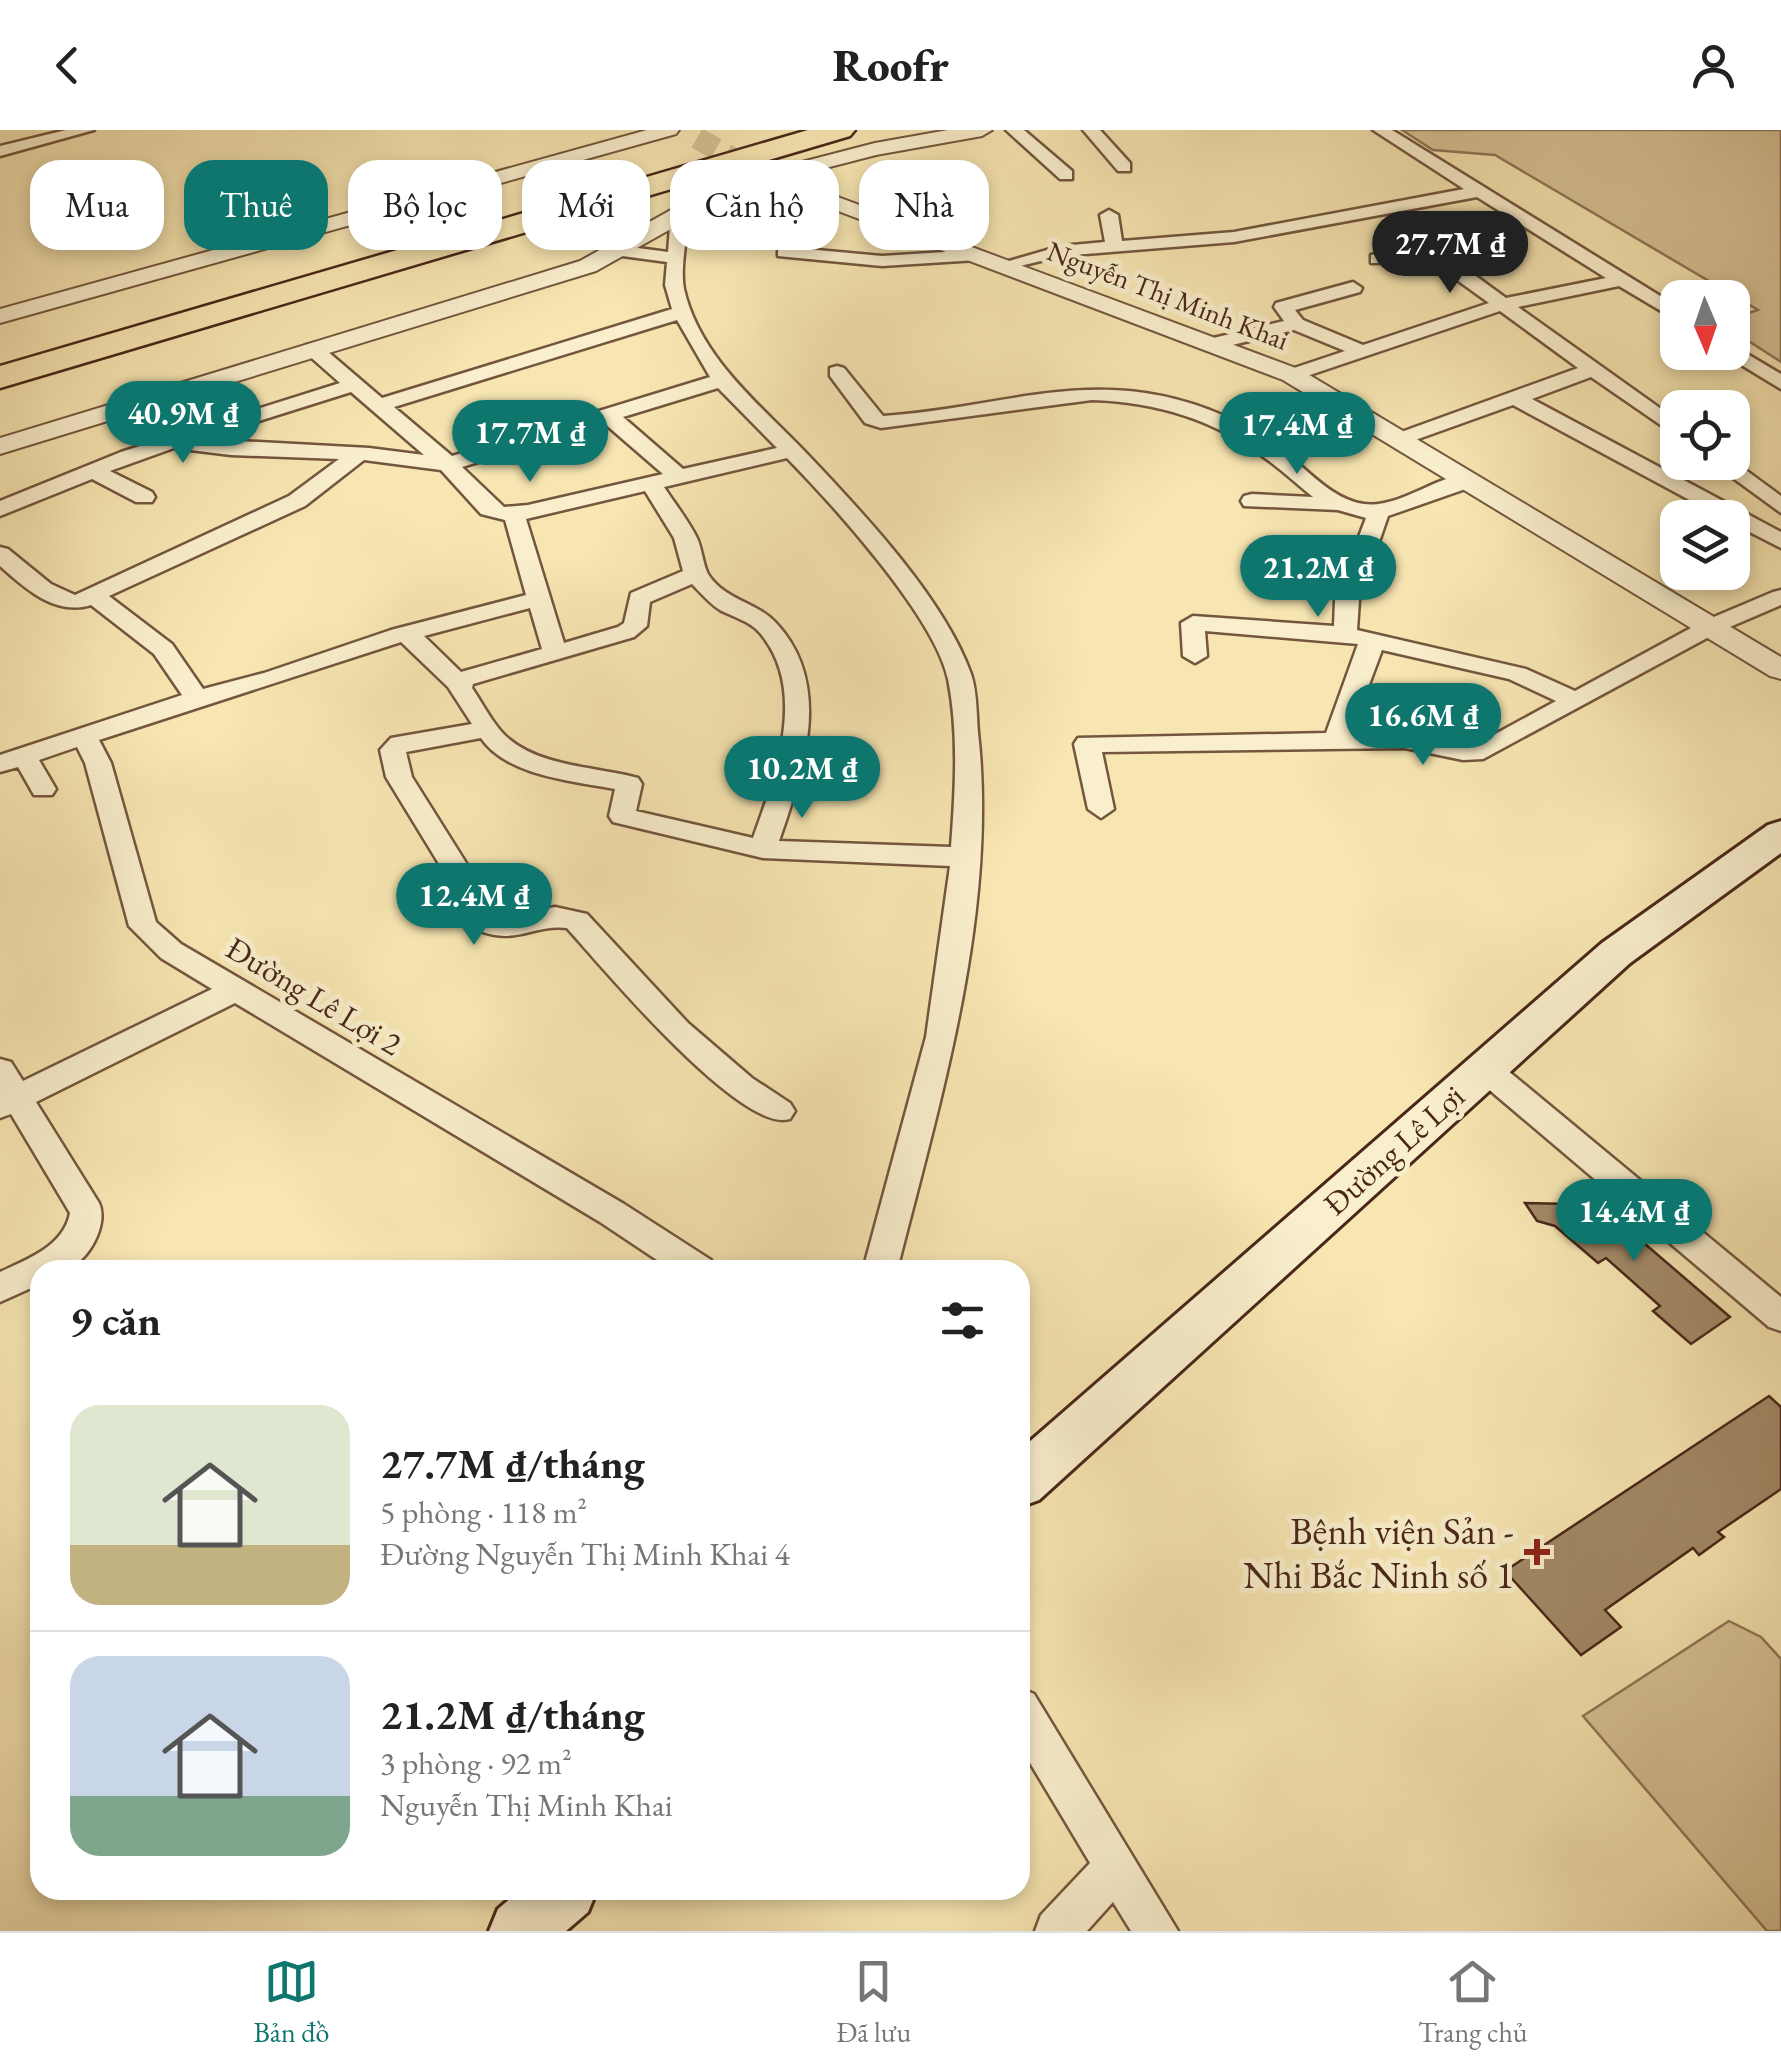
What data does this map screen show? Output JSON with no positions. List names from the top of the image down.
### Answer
{
  "streets": {
    "main road": ["Đường Lê Lợi"],
    "street": ["Nguyễn Thị Minh Khai", "Đường Lê Lợi 2"]
  },
  "places": {
    "health": ["Bệnh viện Sản - Nhi Bắc Ninh số 1"]
  },
  "north": "bottom",
  "page": {
    "header": "Roofr",
    "chip": [
      "Mua",
      "Thuê",
      "Bộ lọc",
      "Mới",
      "Căn hộ",
      "Nhà"
    ],
    "price": [
      "27.7M ₫",
      "40.9M ₫",
      "17.4M ₫",
      "17.7M ₫",
      "21.2M ₫",
      "16.6M ₫",
      "10.2M ₫",
      "12.4M ₫",
      "14.4M ₫"
    ],
    "heading": "9 căn",
    "list": [
      {
        "name": "27.7M ₫/tháng",
        "note": "5 phòng · 118 m² · Đường Nguyễn Thị Minh Khai 4"
      },
      {
        "name": "21.2M ₫/tháng",
        "note": "3 phòng · 92 m² · Nguyễn Thị Minh Khai"
      }
    ],
    "tabs": ["Bản đồ", "Đã lưu", "Trang chủ"]
  }
}
